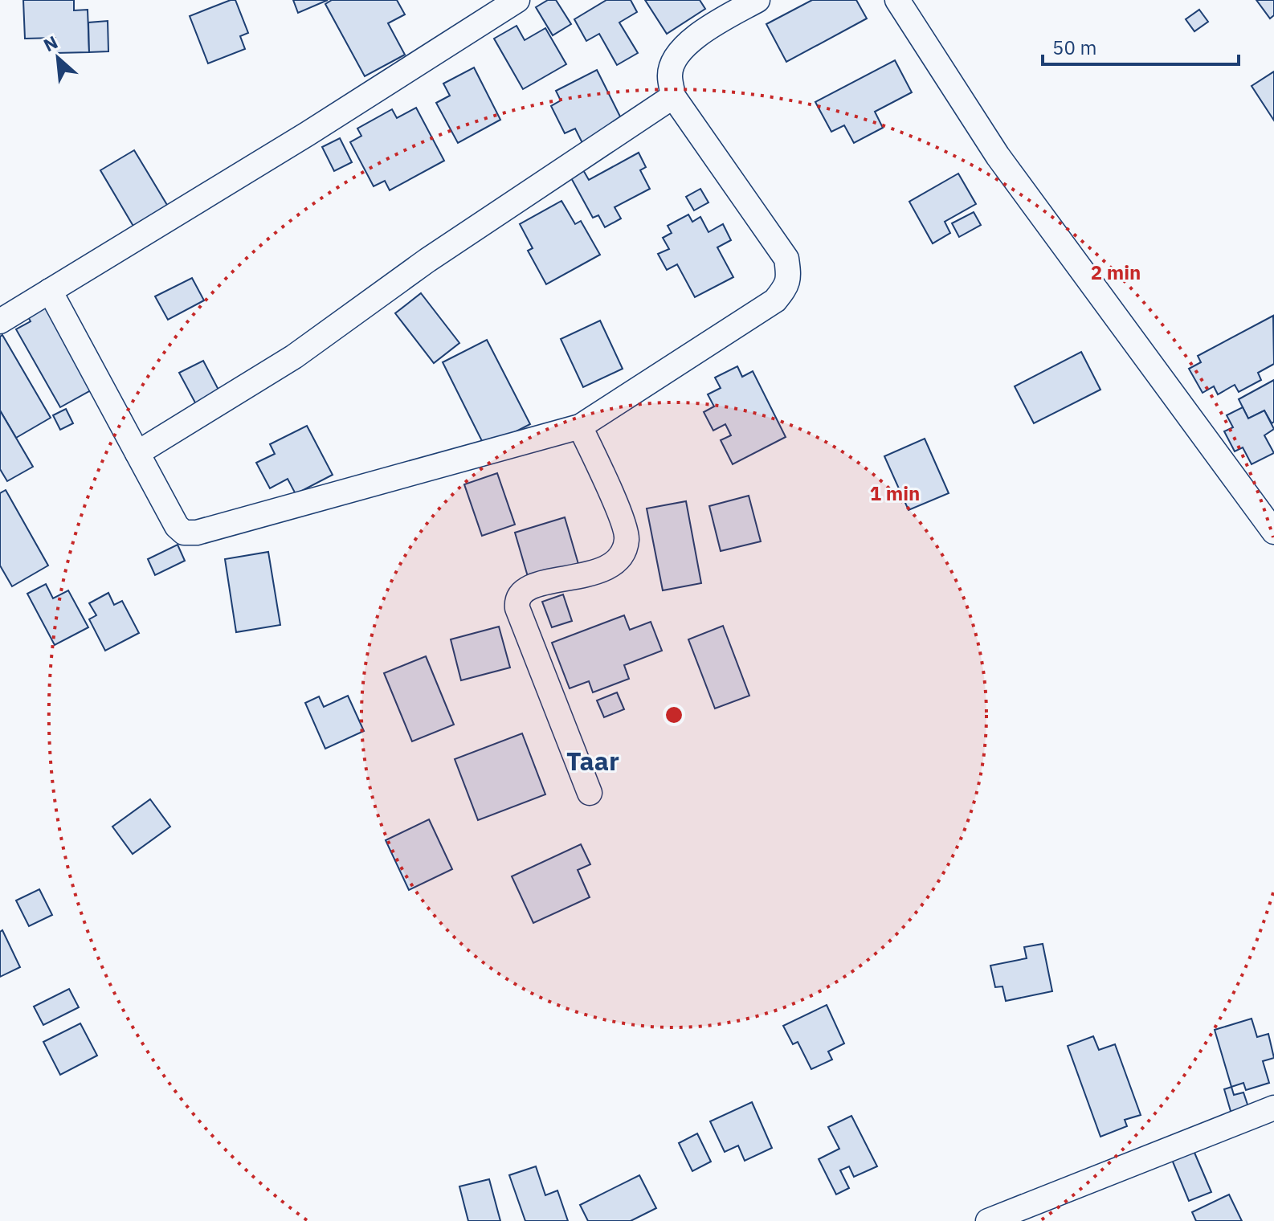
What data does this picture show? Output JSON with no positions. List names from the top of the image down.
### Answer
{
  "districts": ["Taar"],
  "scale_bar": "50 m",
  "north": "top left",
  "rings": ["2 min", "1 min"]
}
